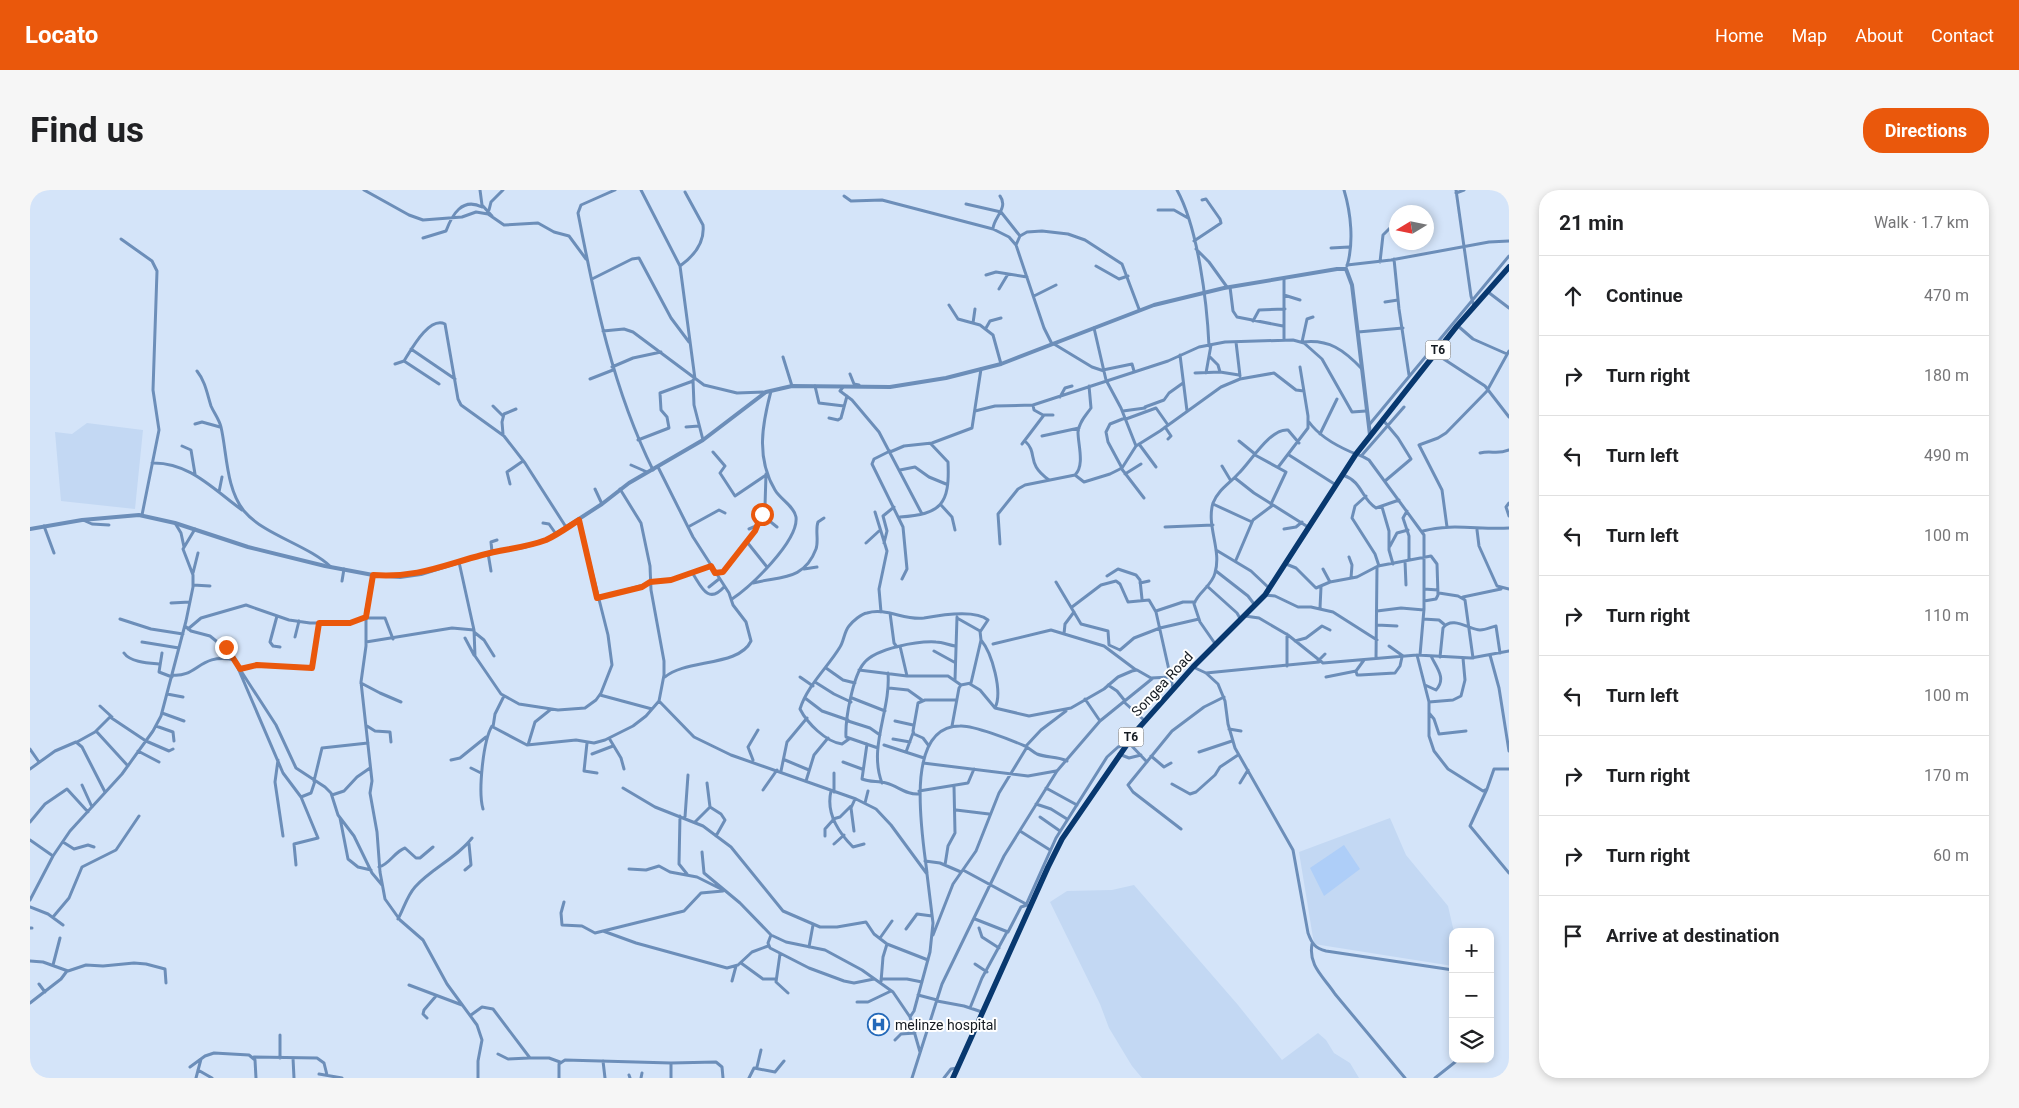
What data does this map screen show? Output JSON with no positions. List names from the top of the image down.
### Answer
{
  "streets": {
    "highway": ["T6", "Songea Road"]
  },
  "crossings": [
    ["T6", "Songea Road"]
  ],
  "places": {
    "hospital": ["melinze hospital"]
  },
  "north": "left",
  "page": {
    "header": "Locato",
    "nav": [
      "Home",
      "Map",
      "About",
      "Contact"
    ],
    "buttons": "Directions",
    "title": "Find us",
    "heading": ["21 min", "Walk · 1.7 km"],
    "list": [
      ["Continue", "470 m"],
      ["Turn right", "180 m"],
      ["Turn left", "490 m"],
      ["Turn left", "100 m"],
      ["Turn right", "110 m"],
      ["Turn left", "100 m"],
      ["Turn right", "170 m"],
      ["Turn right", "60 m"],
      "Arrive at destination"
    ],
    "map_buttons": ["+", "−"]
  }
}
